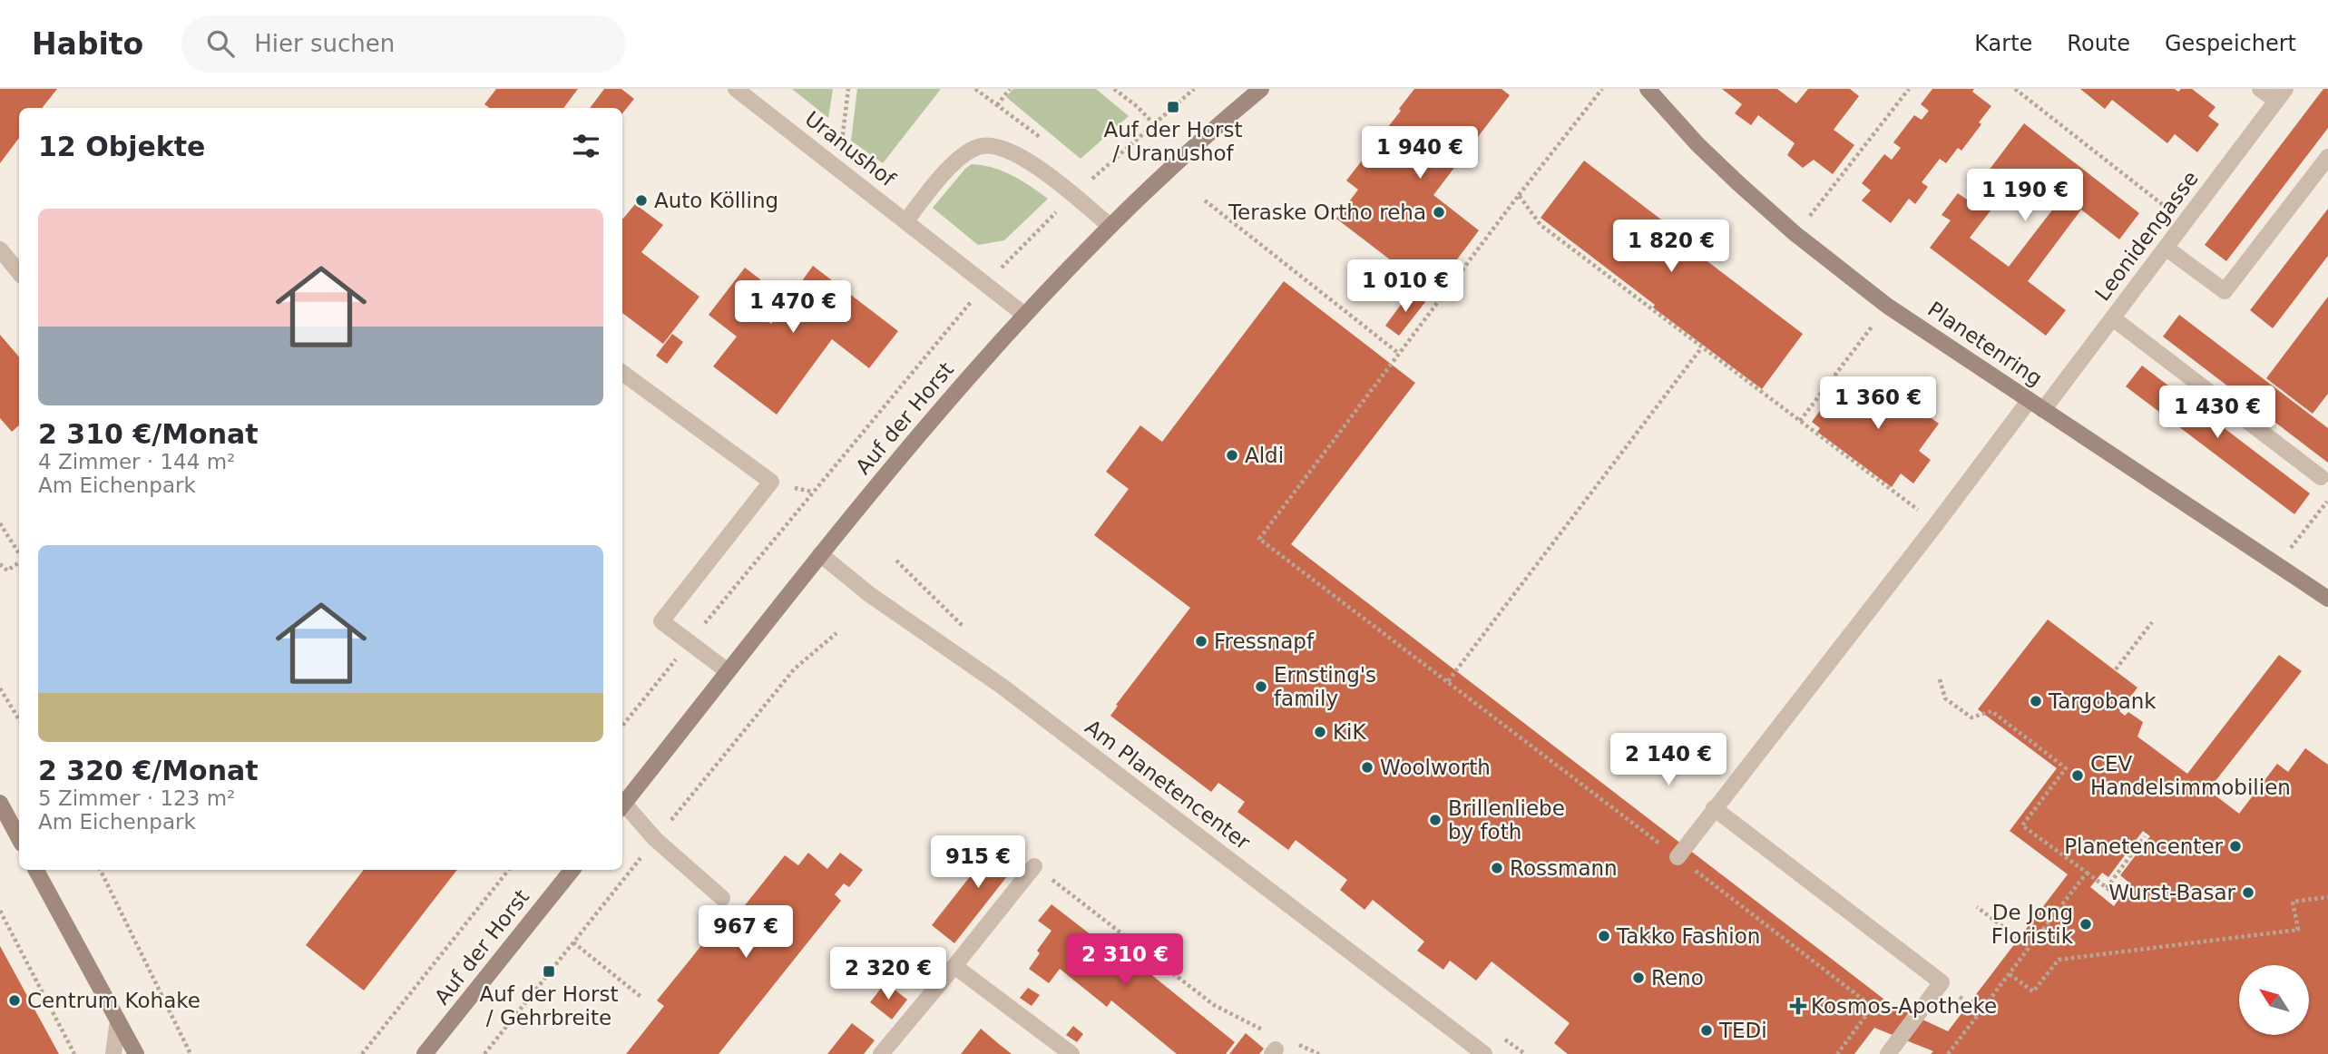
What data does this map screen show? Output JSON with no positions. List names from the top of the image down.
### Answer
{
  "streets": {
    "street": [
      "Uranushof",
      "Leonidengasse",
      "Planetenring",
      "Auf der Horst",
      "Am Planetencenter"
    ]
  },
  "crossings": [
    ["Uranushof", "Auf der Horst"],
    ["Leonidengasse", "Planetenring"],
    ["Auf der Horst", "Am Planetencenter"]
  ],
  "places": {
    "transit": ["Auf der Horst / Uranushof", "Auf der Horst / Gehrbreite"],
    "other": [
      "Auto Kölling",
      "Teraske Ortho reha",
      "Aldi",
      "Fressnapf",
      "Ernsting's family",
      "Targobank",
      "KiK",
      "Woolworth",
      "CEV Handelsimmobilien",
      "Brillenliebe by foth",
      "Planetencenter",
      "Rossmann",
      "Wurst-Basar",
      "De Jong Floristik",
      "Takko Fashion",
      "Reno",
      "Centrum Kohake",
      "TEDi"
    ],
    "health": ["Kosmos-Apotheke"]
  },
  "north": "top left",
  "page": {
    "header": "Habito",
    "search": "Hier suchen",
    "nav": ["Karte", "Route", "Gespeichert"],
    "heading": "12 Objekte",
    "price": [
      "1 940 €",
      "1 190 €",
      "1 820 €",
      "1 010 €",
      "1 470 €",
      "1 360 €",
      "1 430 €",
      "2 140 €",
      "915 €",
      "967 €",
      "2 310 €",
      "2 320 €"
    ],
    "list": [
      {
        "name": "2 310 €/Monat",
        "note": "4 Zimmer · 144 m² · Am Eichenpark"
      },
      {
        "name": "2 320 €/Monat",
        "note": "5 Zimmer · 123 m² · Am Eichenpark"
      }
    ]
  }
}
